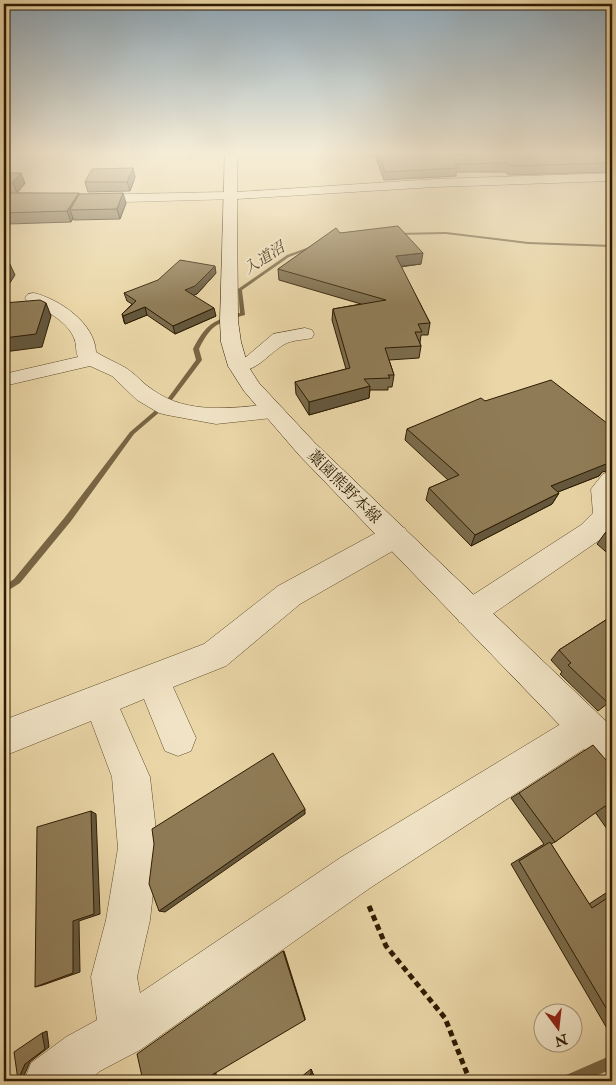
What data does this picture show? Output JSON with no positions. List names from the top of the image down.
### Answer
{
  "streets": {
    "street": ["藁園熊野本線"]
  },
  "water": ["入道沼"],
  "north": "bottom"
}
